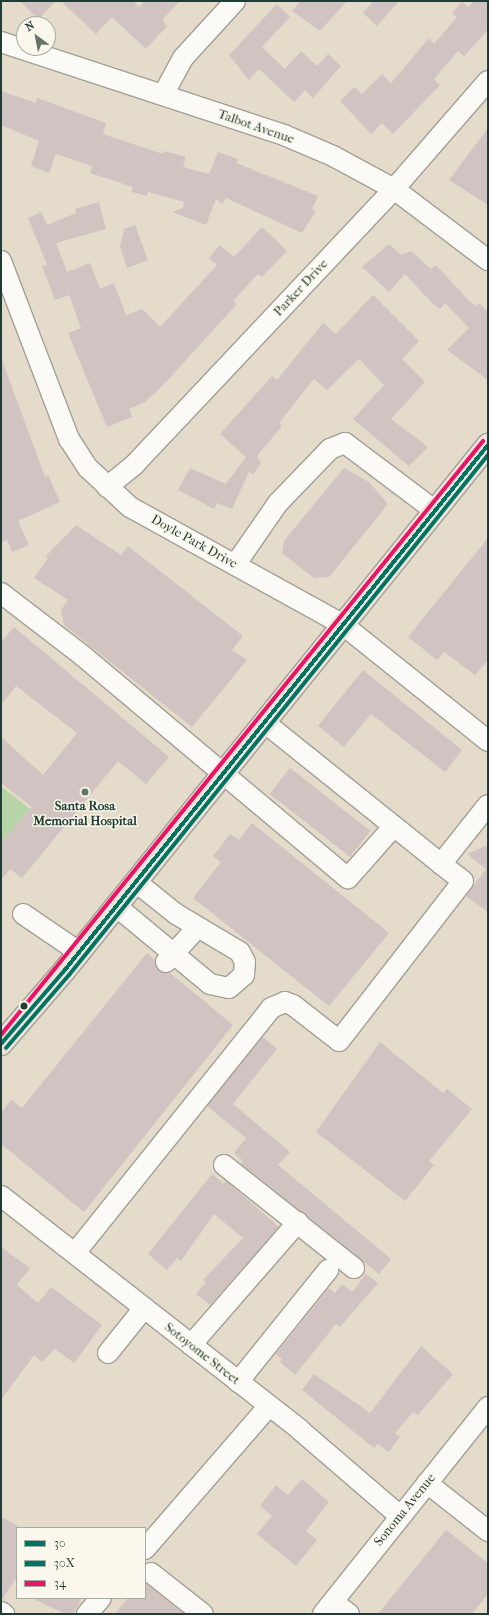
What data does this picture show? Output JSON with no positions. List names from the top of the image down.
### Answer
{
  "streets": {
    "street": [
      "Talbot Avenue",
      "Parker Drive",
      "Doyle Park Drive",
      "Sotoyome Street",
      "Sonoma Avenue"
    ]
  },
  "crossings": [
    ["Talbot Avenue", "Parker Drive"],
    ["Parker Drive", "Doyle Park Drive"],
    ["Sotoyome Street", "Sonoma Avenue"]
  ],
  "places": ["Santa Rosa Memorial Hospital"],
  "lines": ["transit line 34", "transit line 30", "transit line 30X"],
  "legend": ["30", "30X", "34"],
  "north": "top left"
}
